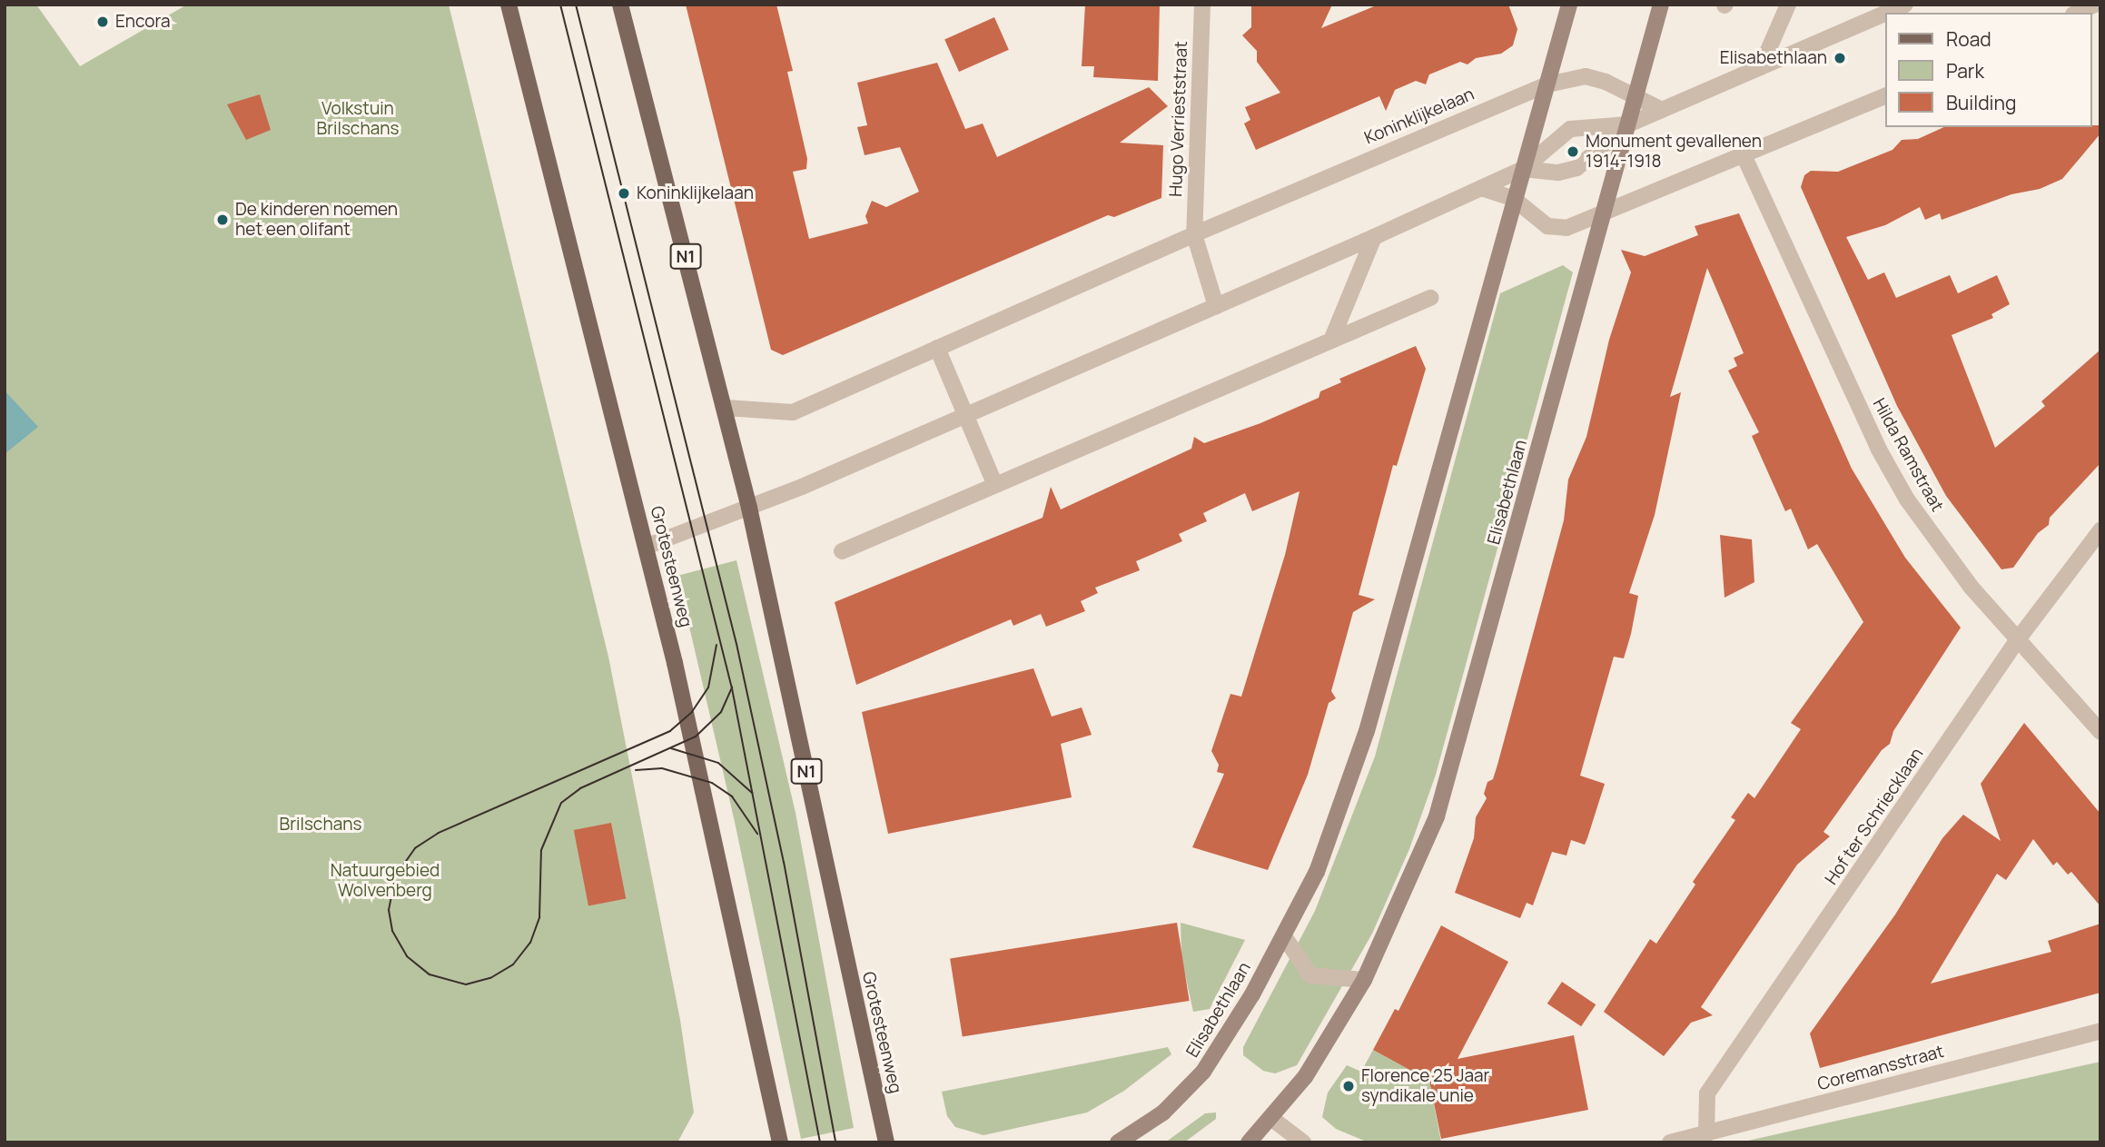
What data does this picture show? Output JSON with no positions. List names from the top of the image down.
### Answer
{
  "streets": {
    "main road": ["N1", "Elisabethlaan", "Grotesteenweg"],
    "street": [
      "Koninklijkelaan",
      "Hugo Verrieststraat",
      "Hilda Ramstraat",
      "Hof ter Schriecklaan",
      "Coremansstraat"
    ]
  },
  "crossings": [
    ["Koninklijkelaan", "Hugo Verrieststraat"],
    ["Koninklijkelaan", "Elisabethlaan"],
    ["Koninklijkelaan", "Grotesteenweg"],
    ["Hilda Ramstraat", "Hof ter Schriecklaan"],
    ["Hof ter Schriecklaan", "Coremansstraat"]
  ],
  "parks": ["Volkstuin Brilschans", "Brilschans", "Natuurgebied Wolvenberg"],
  "places": [
    "Encora",
    "Elisabethlaan",
    "Monument gevallenen 1914-1918",
    "Koninklijkelaan",
    "De kinderen noemen het een olifant",
    "Florence 25 Jaar syndikale unie"
  ],
  "legend": ["Road", "Park", "Building"]
}
